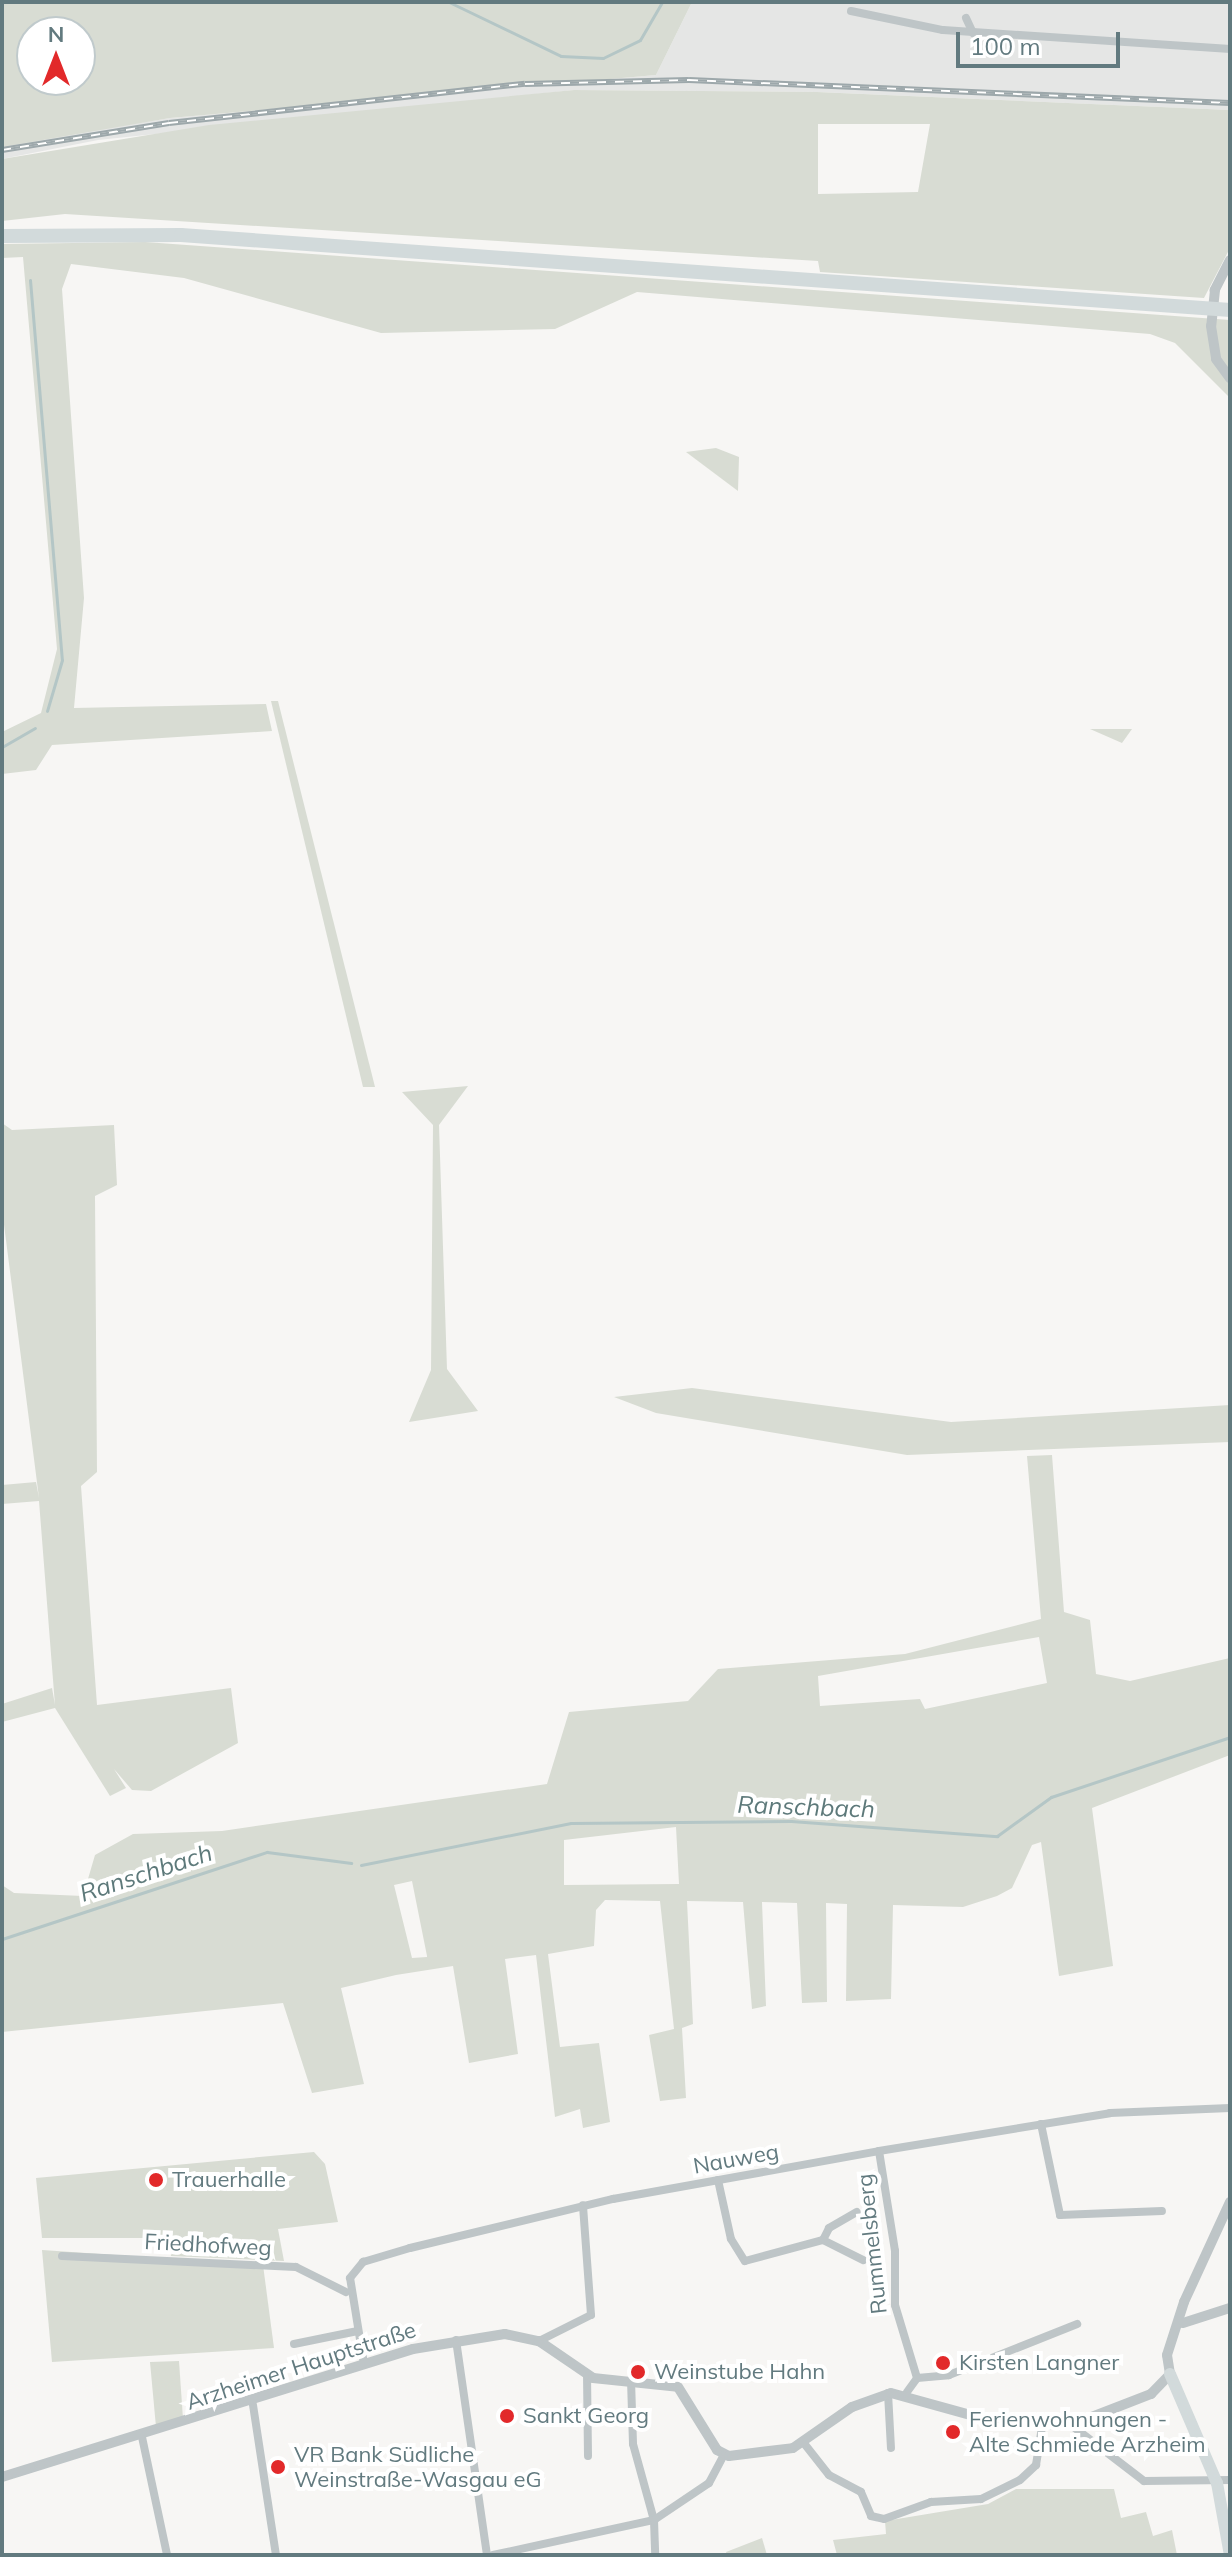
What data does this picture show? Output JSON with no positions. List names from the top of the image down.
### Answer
{
  "streets": {
    "street": [
      "Nauweg",
      "Rummelsberg",
      "Friedhofweg",
      "Arzheimer Hauptstraße"
    ]
  },
  "crossings": [
    ["Nauweg", "Rummelsberg"],
    ["Nauweg", "Friedhofweg"]
  ],
  "water": ["Ranschbach"],
  "places": [
    "Trauerhalle",
    "Kirsten Langner",
    "Weinstube Hahn",
    "Sankt Georg",
    "Ferienwohnungen - Alte Schmiede Arzheim",
    "VR Bank Südliche Weinstraße-Wasgau eG"
  ],
  "scale_bar": "100 m",
  "north": "top"
}
